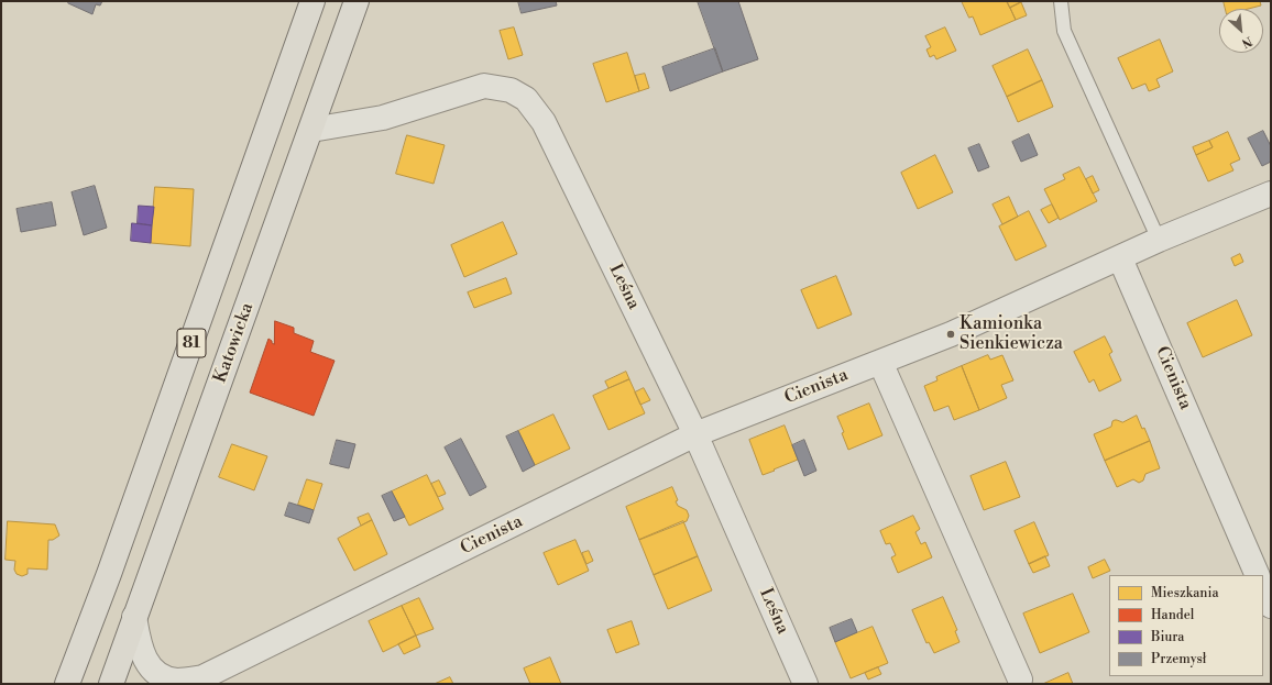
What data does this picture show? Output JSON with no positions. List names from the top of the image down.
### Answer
{
  "streets": {
    "main road": ["81", "Katowicka"],
    "street": ["Leśna", "Cienista"]
  },
  "crossings": [
    ["Leśna", "Katowicka"],
    ["Leśna", "Cienista"],
    ["Katowicka", "Cienista"]
  ],
  "places": ["Kamionka Sienkiewicza"],
  "legend": [
    "Mieszkania",
    "Handel",
    "Biura",
    "Przemysł"
  ],
  "north": "bottom right"
}
